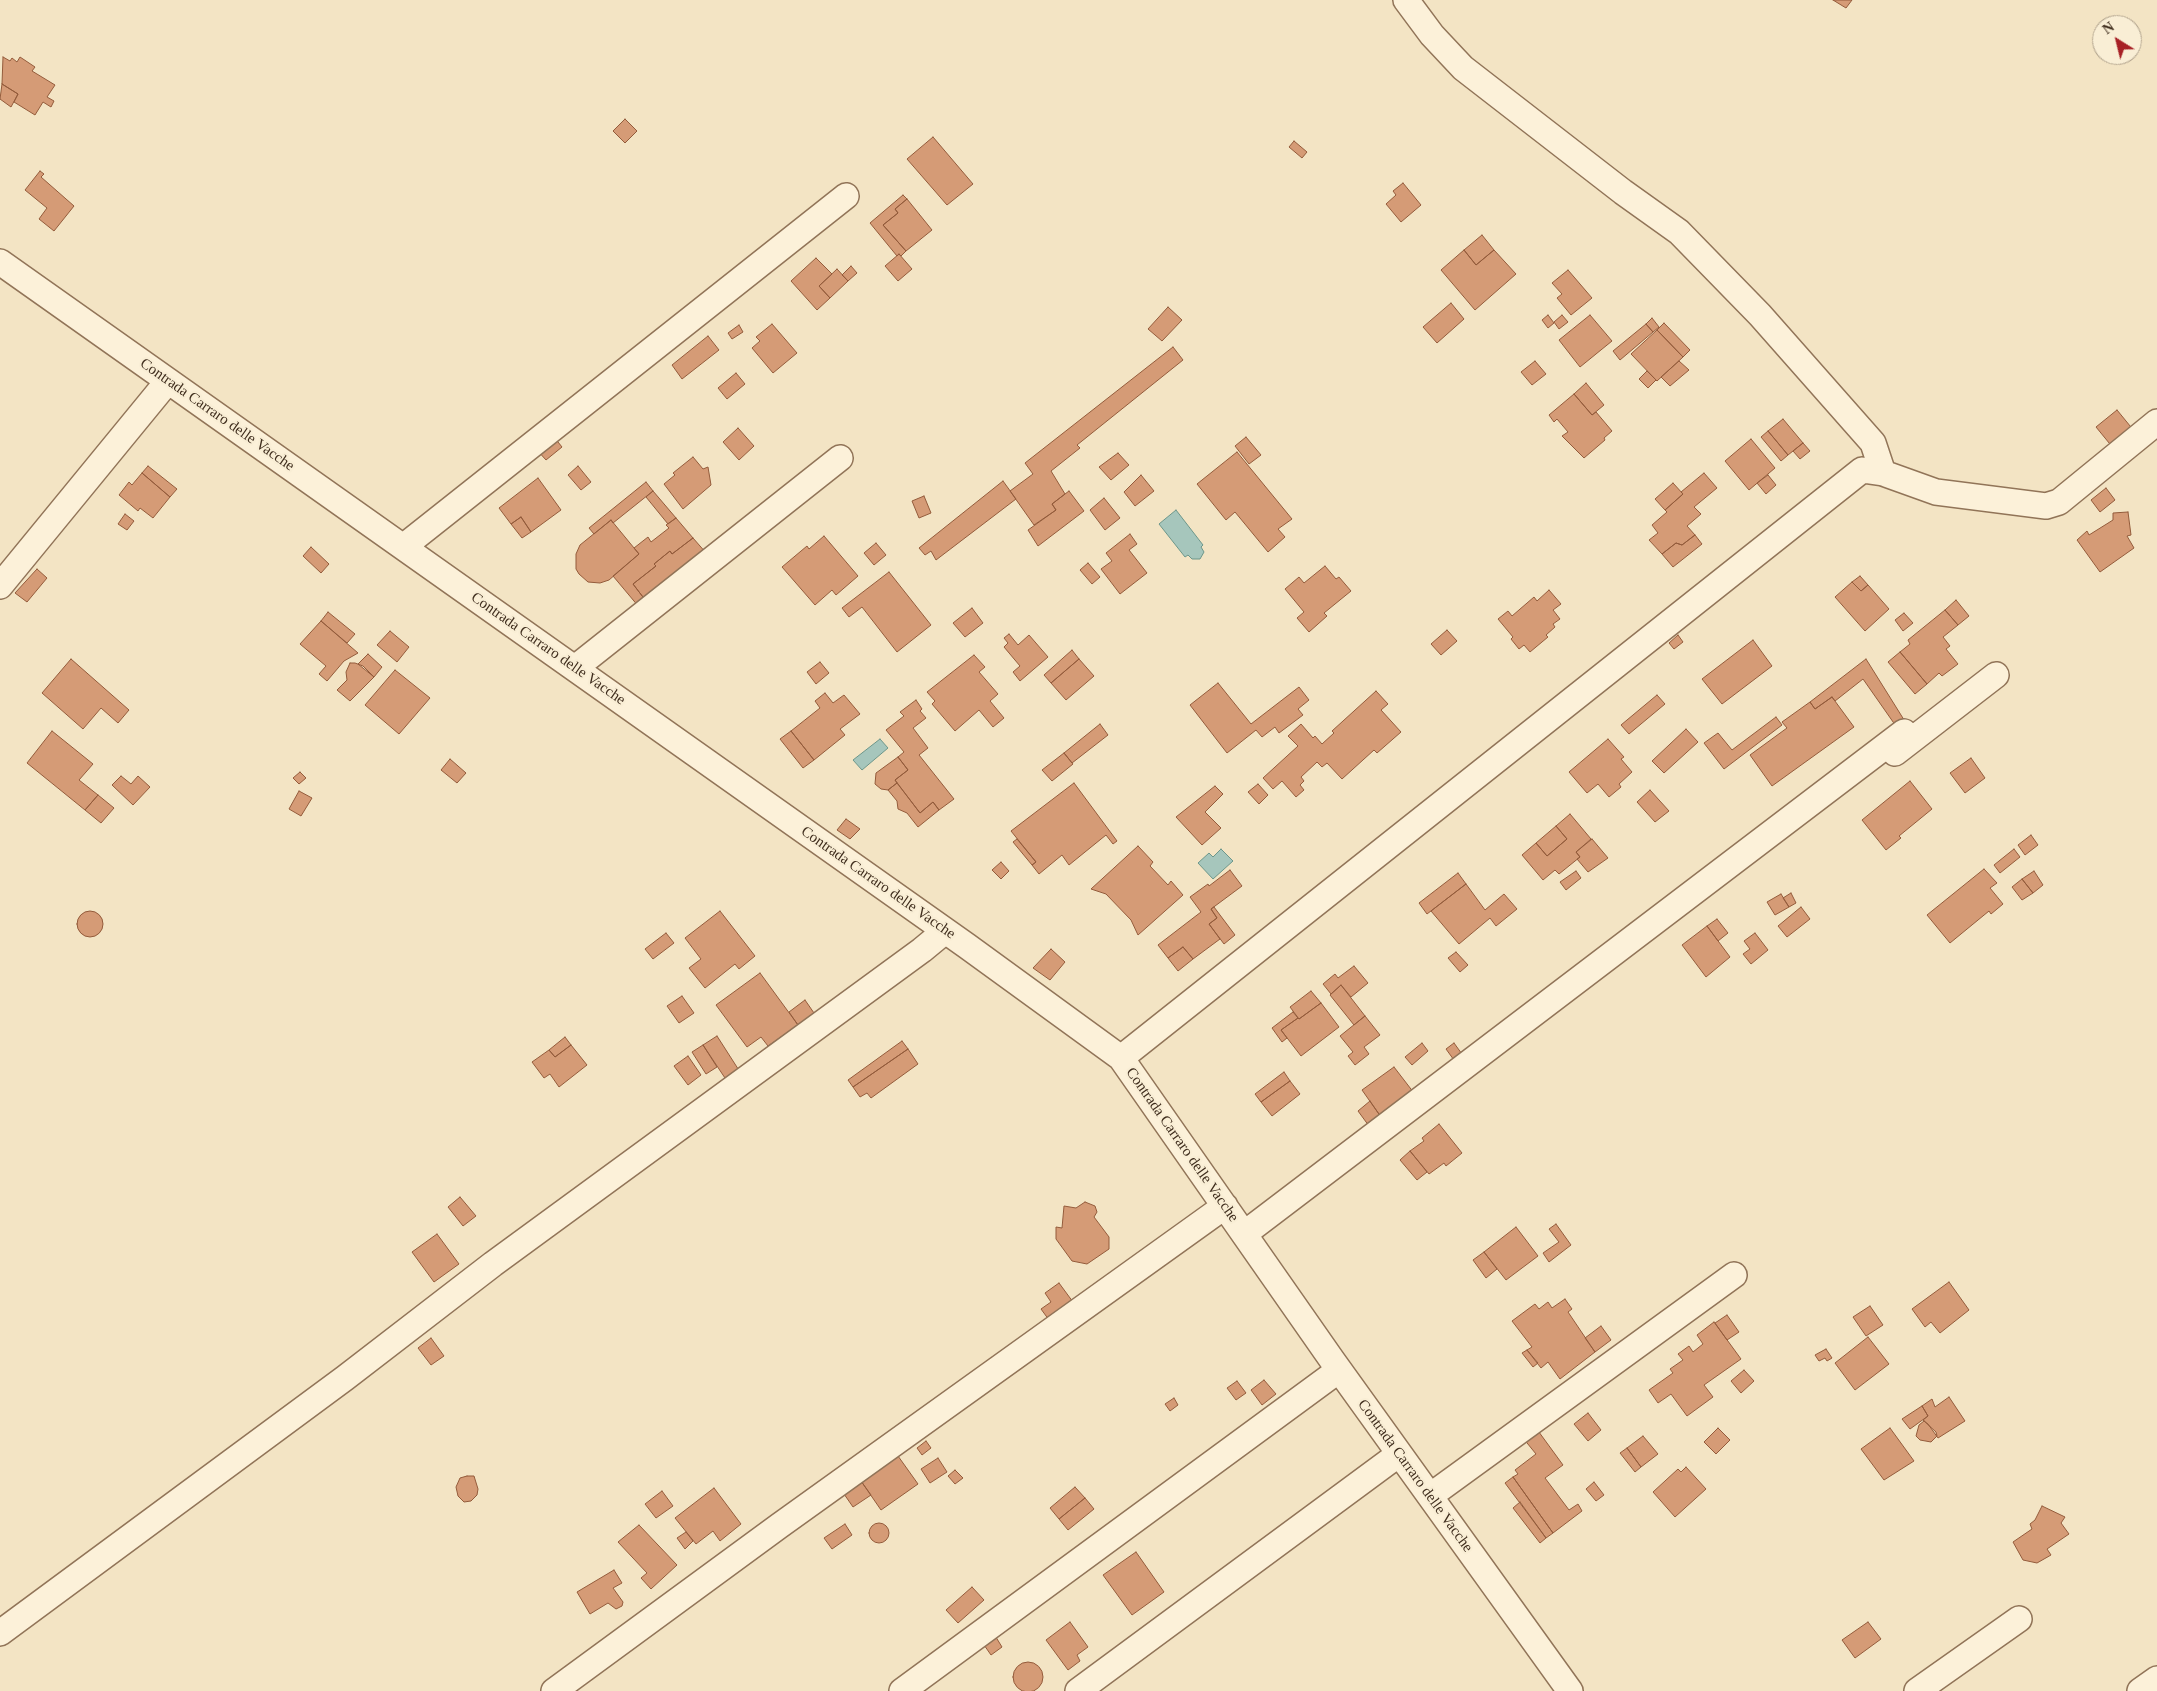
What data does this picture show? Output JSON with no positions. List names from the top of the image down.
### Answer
{
  "streets": {
    "street": ["Contrada Carraro delle Vacche"]
  },
  "north": "top left"
}
